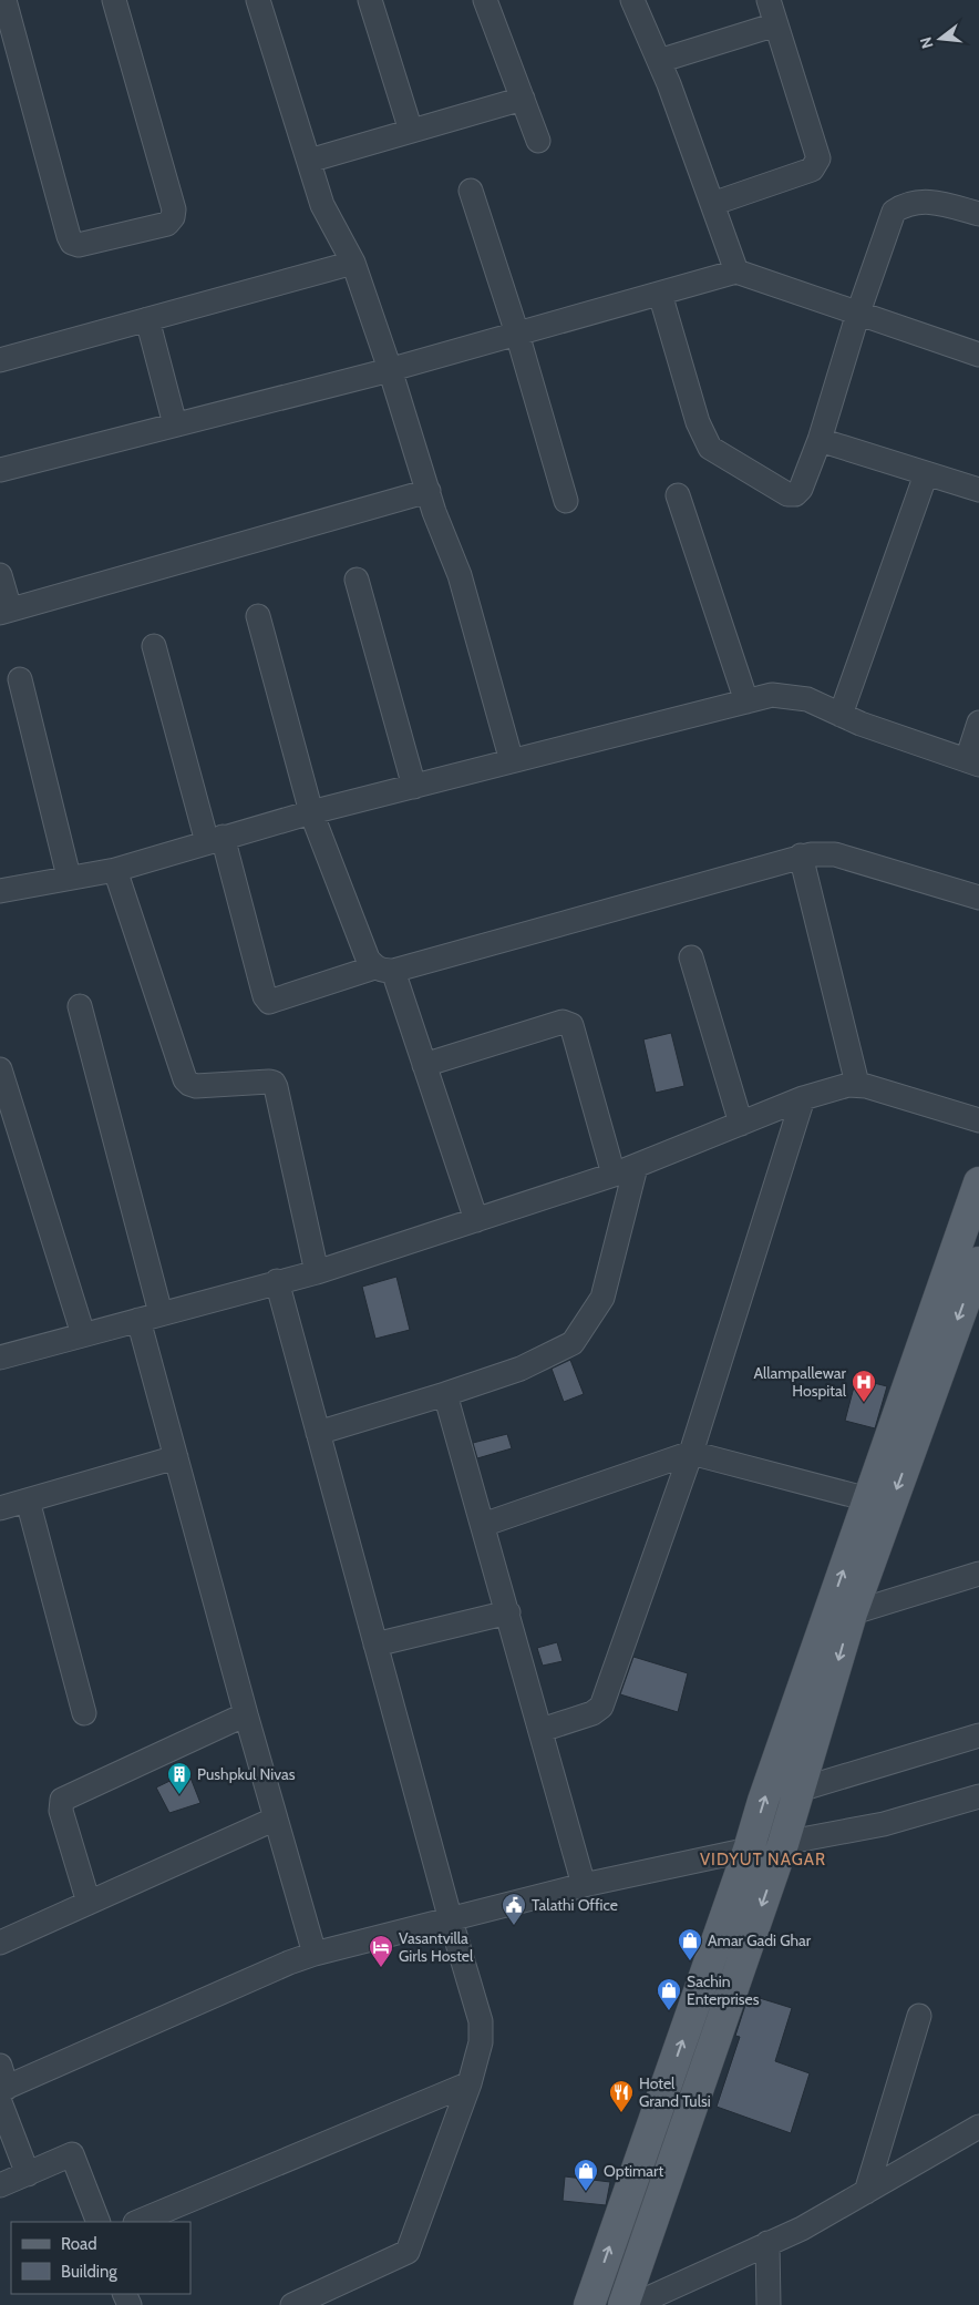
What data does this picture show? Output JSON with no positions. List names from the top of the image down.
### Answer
{
  "districts": ["VIDYUT NAGAR"],
  "places": {
    "hospital": ["Allampallewar Hospital"],
    "building": ["Pushpkul Nivas"],
    "public building": ["Talathi Office"],
    "shop": ["Amar Gadi Ghar", "Sachin Enterprises", "Optimart"],
    "hotel": ["Vasantvilla Girls Hostel"],
    "restaurant": ["Hotel Grand Tulsi"]
  },
  "legend": ["Road", "Building"],
  "north": "left"
}
